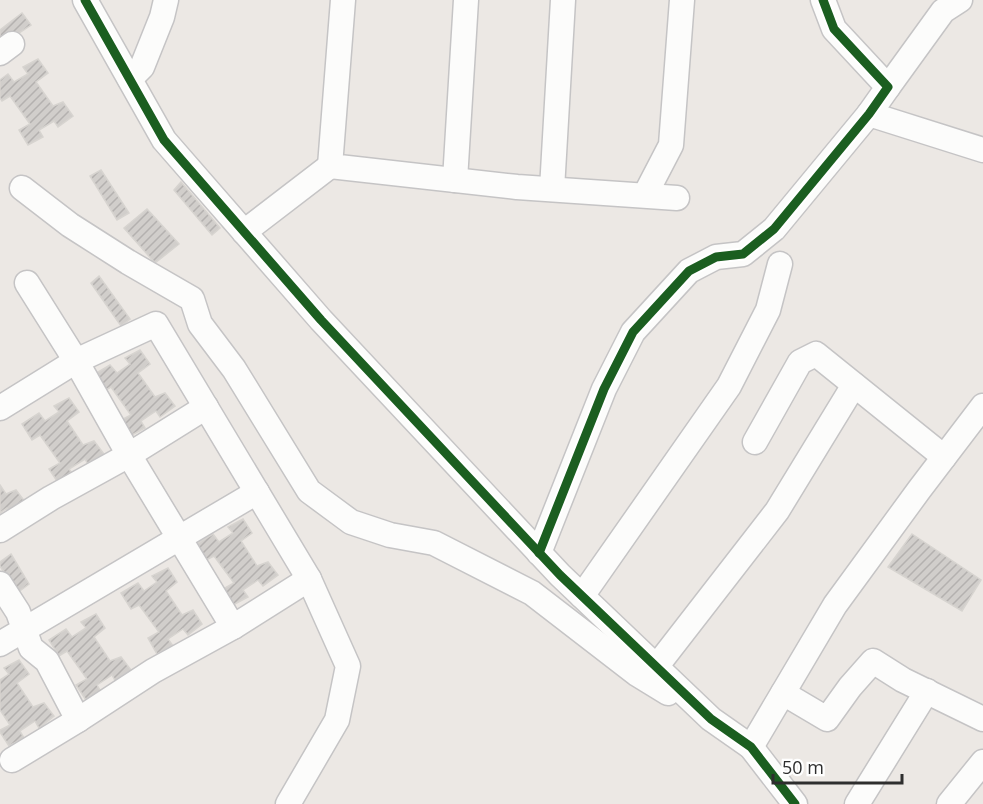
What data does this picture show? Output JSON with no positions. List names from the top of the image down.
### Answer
{
  "scale_bar": "50 m"
}
